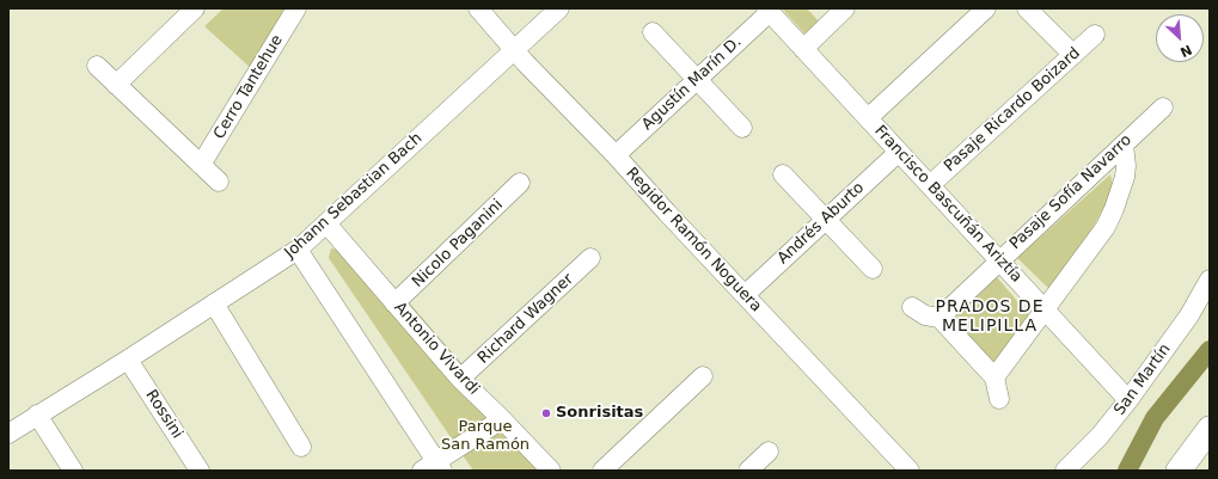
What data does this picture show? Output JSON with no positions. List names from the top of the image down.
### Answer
{
  "streets": {
    "street": [
      "Agustín Marín D.",
      "Cerro Tantehue",
      "Pasaje Ricardo Boizard",
      "Pasaje Sofía Navarro",
      "Johann Sebastian Bach",
      "Francisco Bascuñán Ariztía",
      "Andrés Aburto",
      "Regidor Ramón Noguera",
      "Nicolo Paganini",
      "Richard Wagner",
      "Antonio Vivardi",
      "San Martín",
      "Rossini"
    ]
  },
  "crossings": [
    ["Agustín Marín D.", "Francisco Bascuñán Ariztía"],
    ["Agustín Marín D.", "Regidor Ramón Noguera"],
    ["Pasaje Ricardo Boizard", "Francisco Bascuñán Ariztía"],
    ["Pasaje Sofía Navarro", "Francisco Bascuñán Ariztía"],
    ["Johann Sebastian Bach", "Regidor Ramón Noguera"],
    ["Johann Sebastian Bach", "Antonio Vivardi"],
    ["Johann Sebastian Bach", "Rossini"],
    ["Francisco Bascuñán Ariztía", "Andrés Aburto"],
    ["Francisco Bascuñán Ariztía", "San Martín"],
    ["Andrés Aburto", "Regidor Ramón Noguera"],
    ["Nicolo Paganini", "Antonio Vivardi"],
    ["Richard Wagner", "Antonio Vivardi"]
  ],
  "districts": ["PRADOS DE MELIPILLA"],
  "parks": ["Parque San Ramón"],
  "places": ["Sonrisitas"],
  "north": "bottom right"
}
